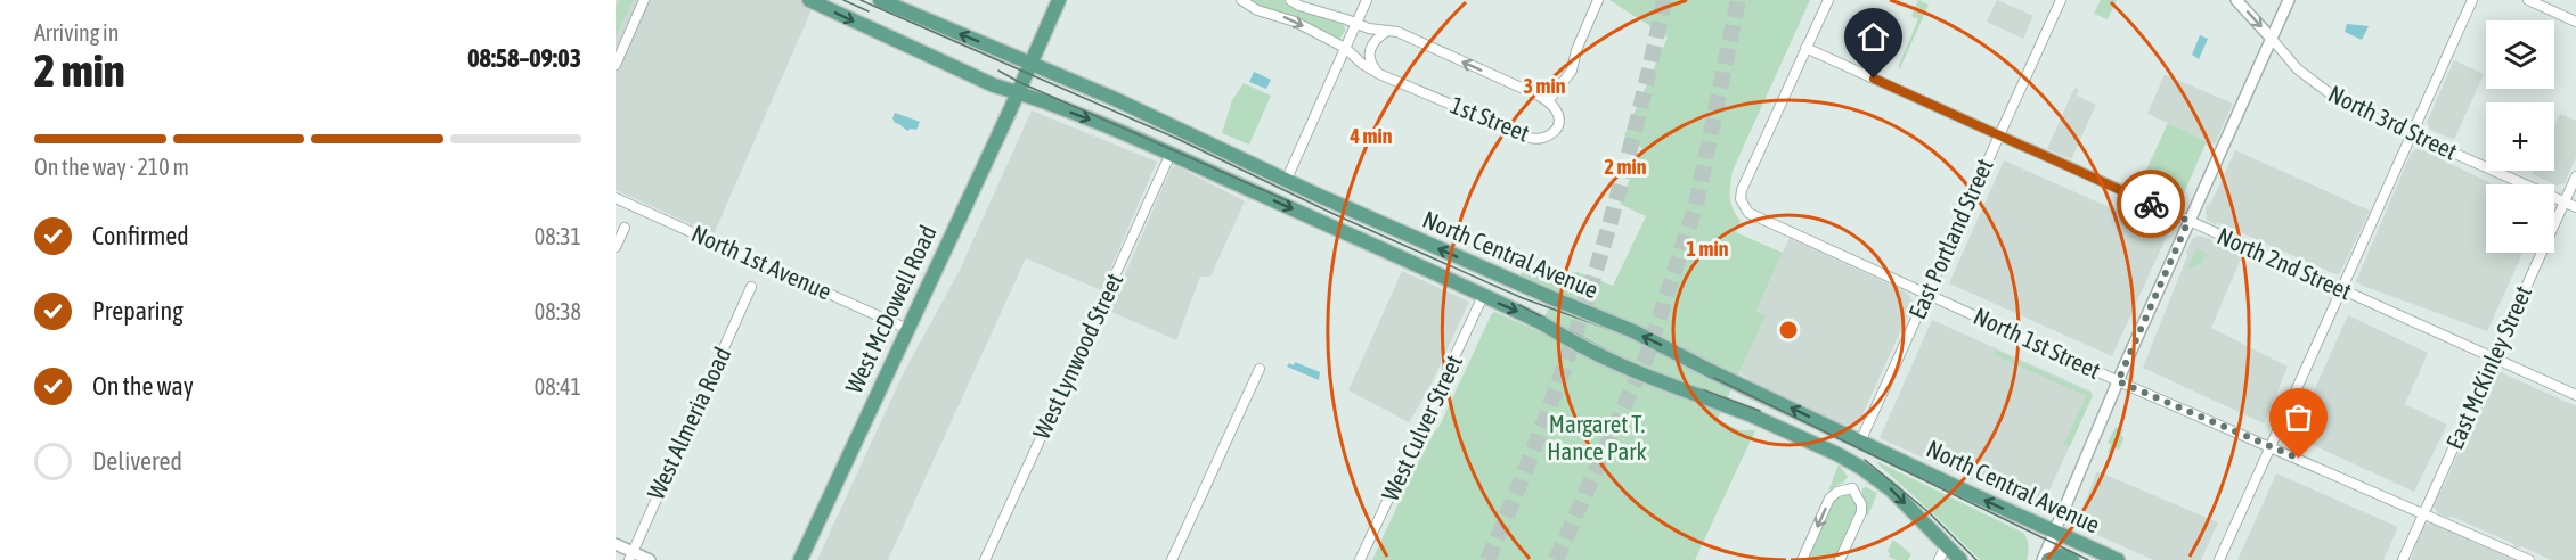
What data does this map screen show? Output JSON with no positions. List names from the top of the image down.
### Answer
{
  "streets": {
    "main road": ["North Central Avenue", "West McDowell Road"],
    "street": [
      "1st Street",
      "North 3rd Street",
      "East Portland Street",
      "North 1st Avenue",
      "North 2nd Street",
      "North 1st Street",
      "West Lynwood Street",
      "East McKinley Street",
      "West Almeria Road",
      "West Culver Street"
    ]
  },
  "crossings": [
    ["North 3rd Street", "East McKinley Street"],
    ["East Portland Street", "North Central Avenue"],
    ["East Portland Street", "North 2nd Street"],
    ["East Portland Street", "North 1st Street"],
    ["North Central Avenue", "West McDowell Road"],
    ["North Central Avenue", "West Lynwood Street"],
    ["North Central Avenue", "West Culver Street"],
    ["North 1st Avenue", "West McDowell Road"],
    ["North 2nd Street", "North 1st Street"],
    ["North 2nd Street", "East McKinley Street"],
    ["North 1st Street", "East McKinley Street"]
  ],
  "one_way": ["1st Street"],
  "parks": ["Margaret T. Hance Park"],
  "page": {
    "heading": ["2 min", "Arriving in", "08:58–09:03"],
    "map_buttons": ["+", "−"],
    "bar": "On the way · 210 m",
    "list": [
      ["Confirmed", "08:31"],
      ["Preparing", "08:38"],
      ["On the way", "08:41"],
      "Delivered"
    ]
  },
  "rings": [
    "3 min",
    "4 min",
    "2 min",
    "1 min"
  ]
}
